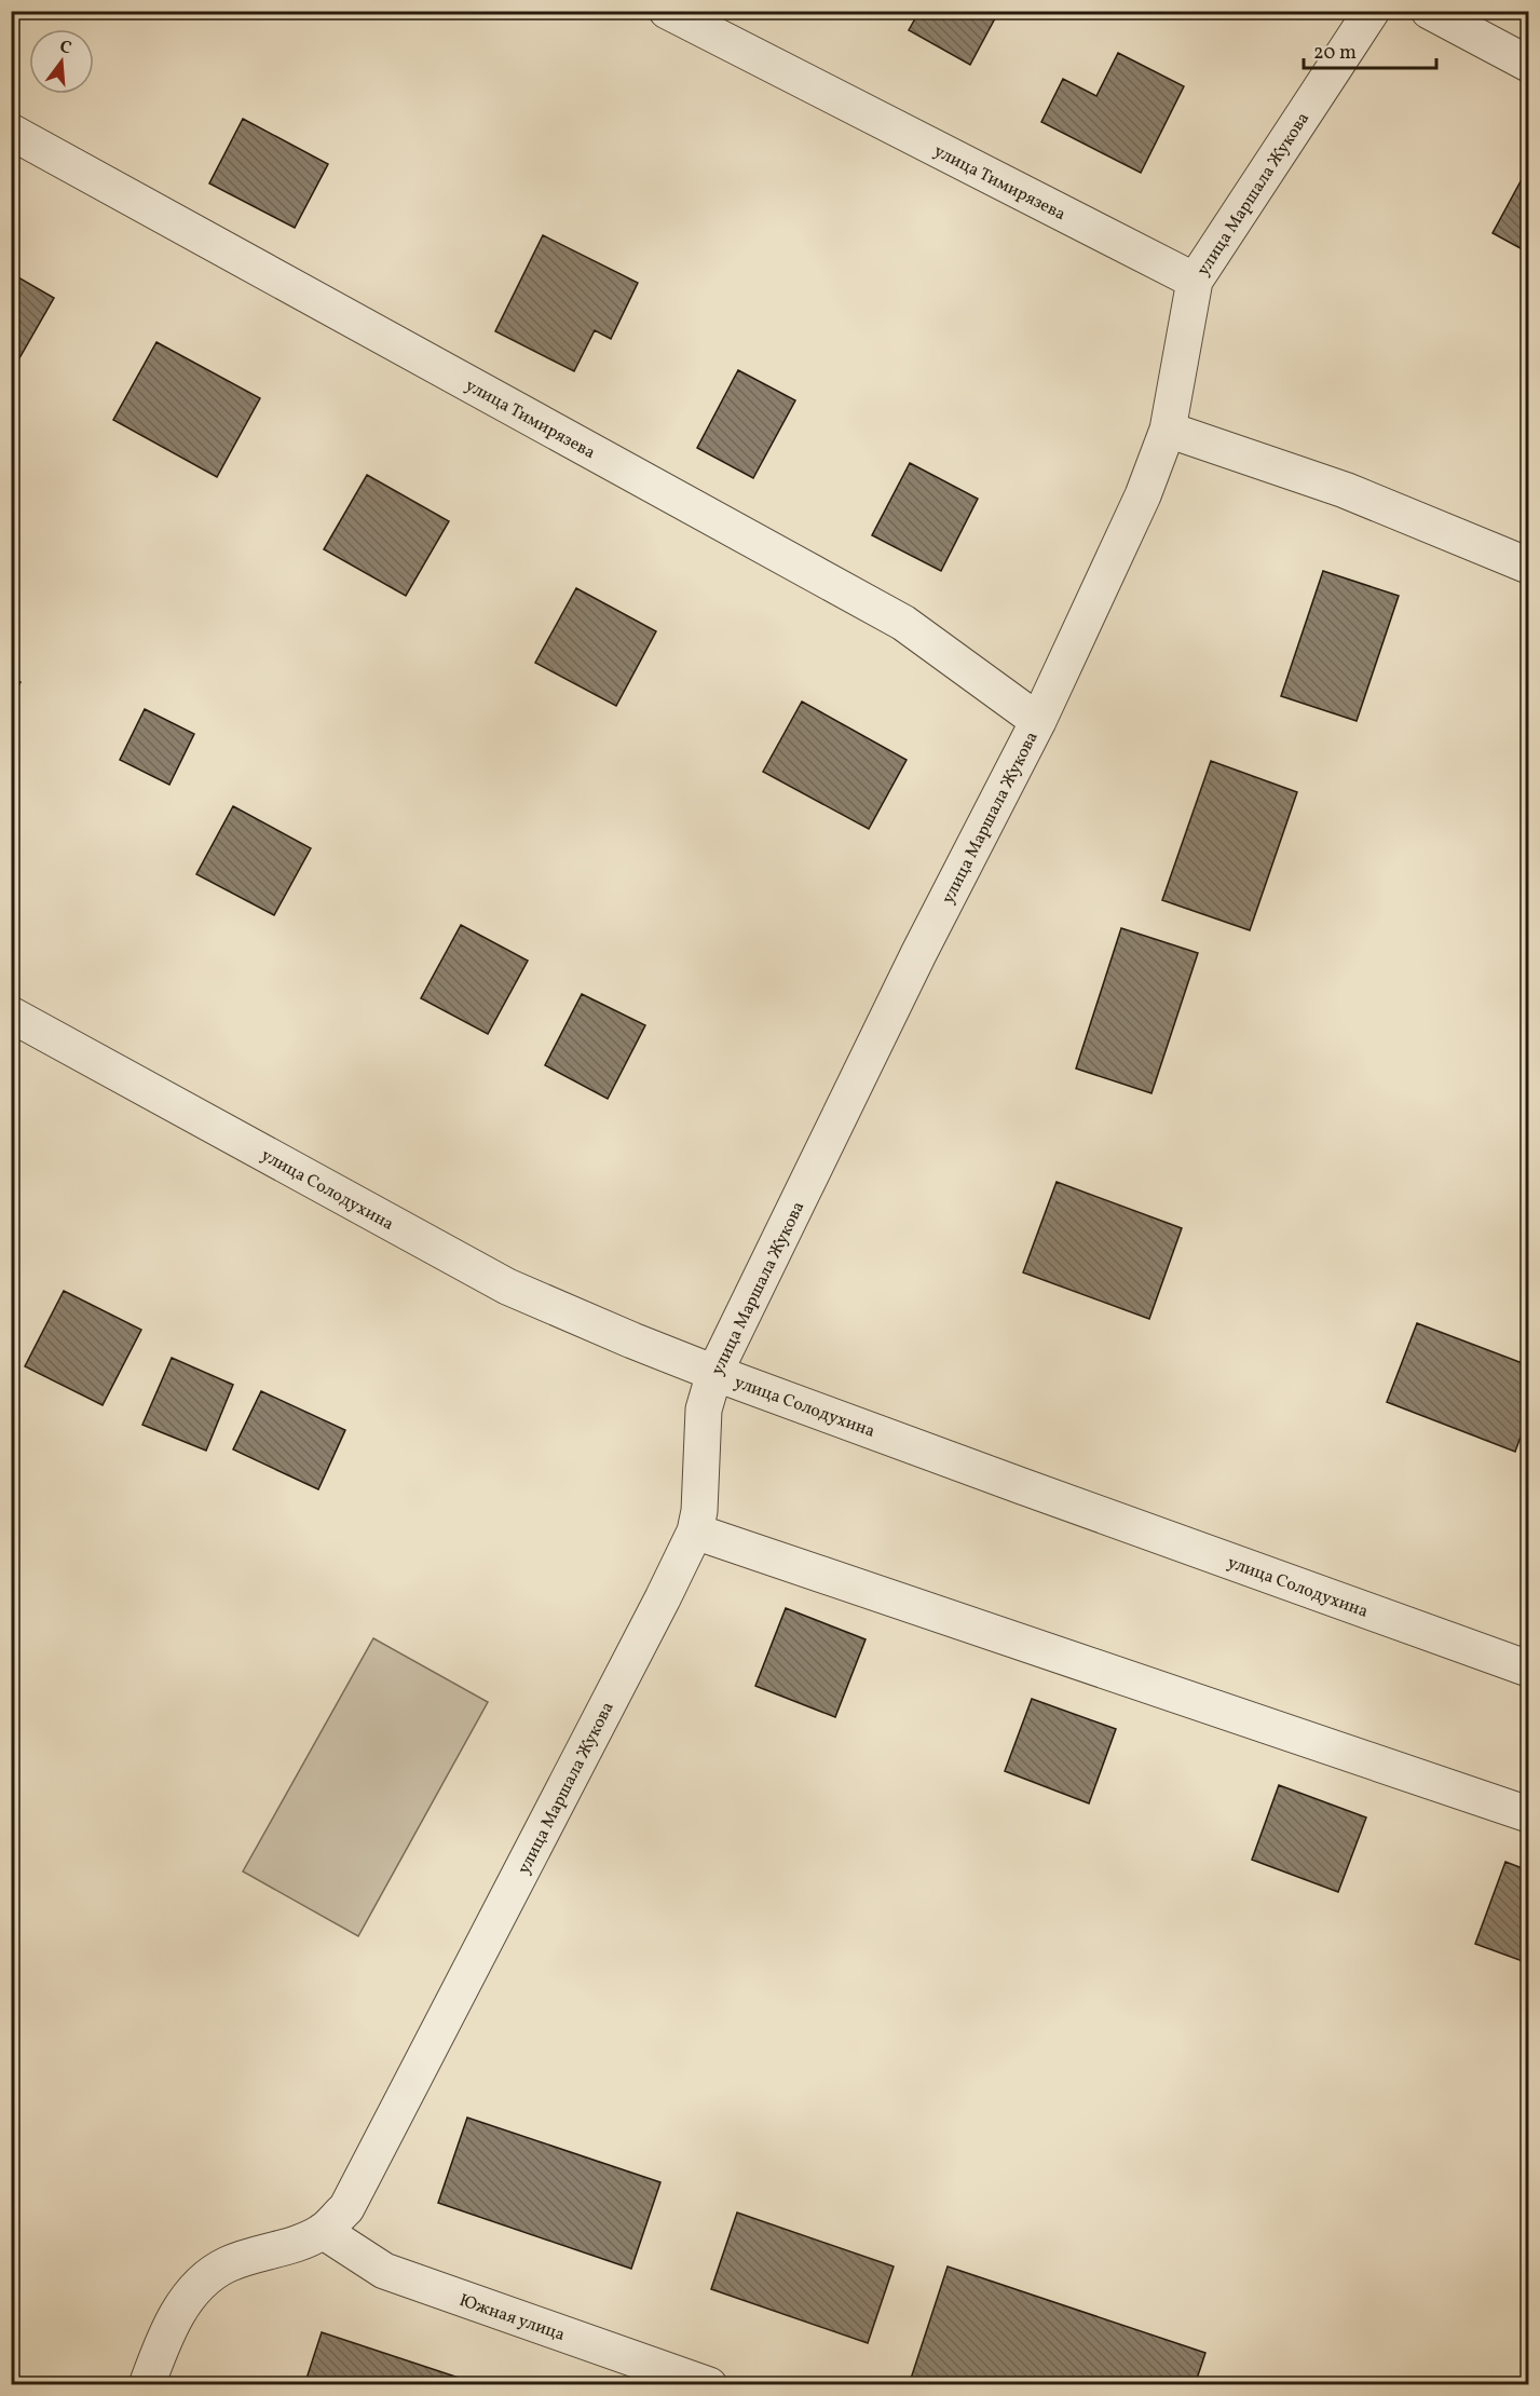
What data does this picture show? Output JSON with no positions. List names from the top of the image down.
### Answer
{
  "streets": {
    "street": [
      "улица Тимирязева",
      "улица Маршала Жукова",
      "улица Солодухина",
      "Южная улица"
    ]
  },
  "crossings": [
    ["улица Тимирязева", "улица Маршала Жукова"],
    ["улица Маршала Жукова", "улица Солодухина"],
    ["улица Маршала Жукова", "Южная улица"]
  ],
  "scale_bar": "20 m",
  "north": "top"
}
